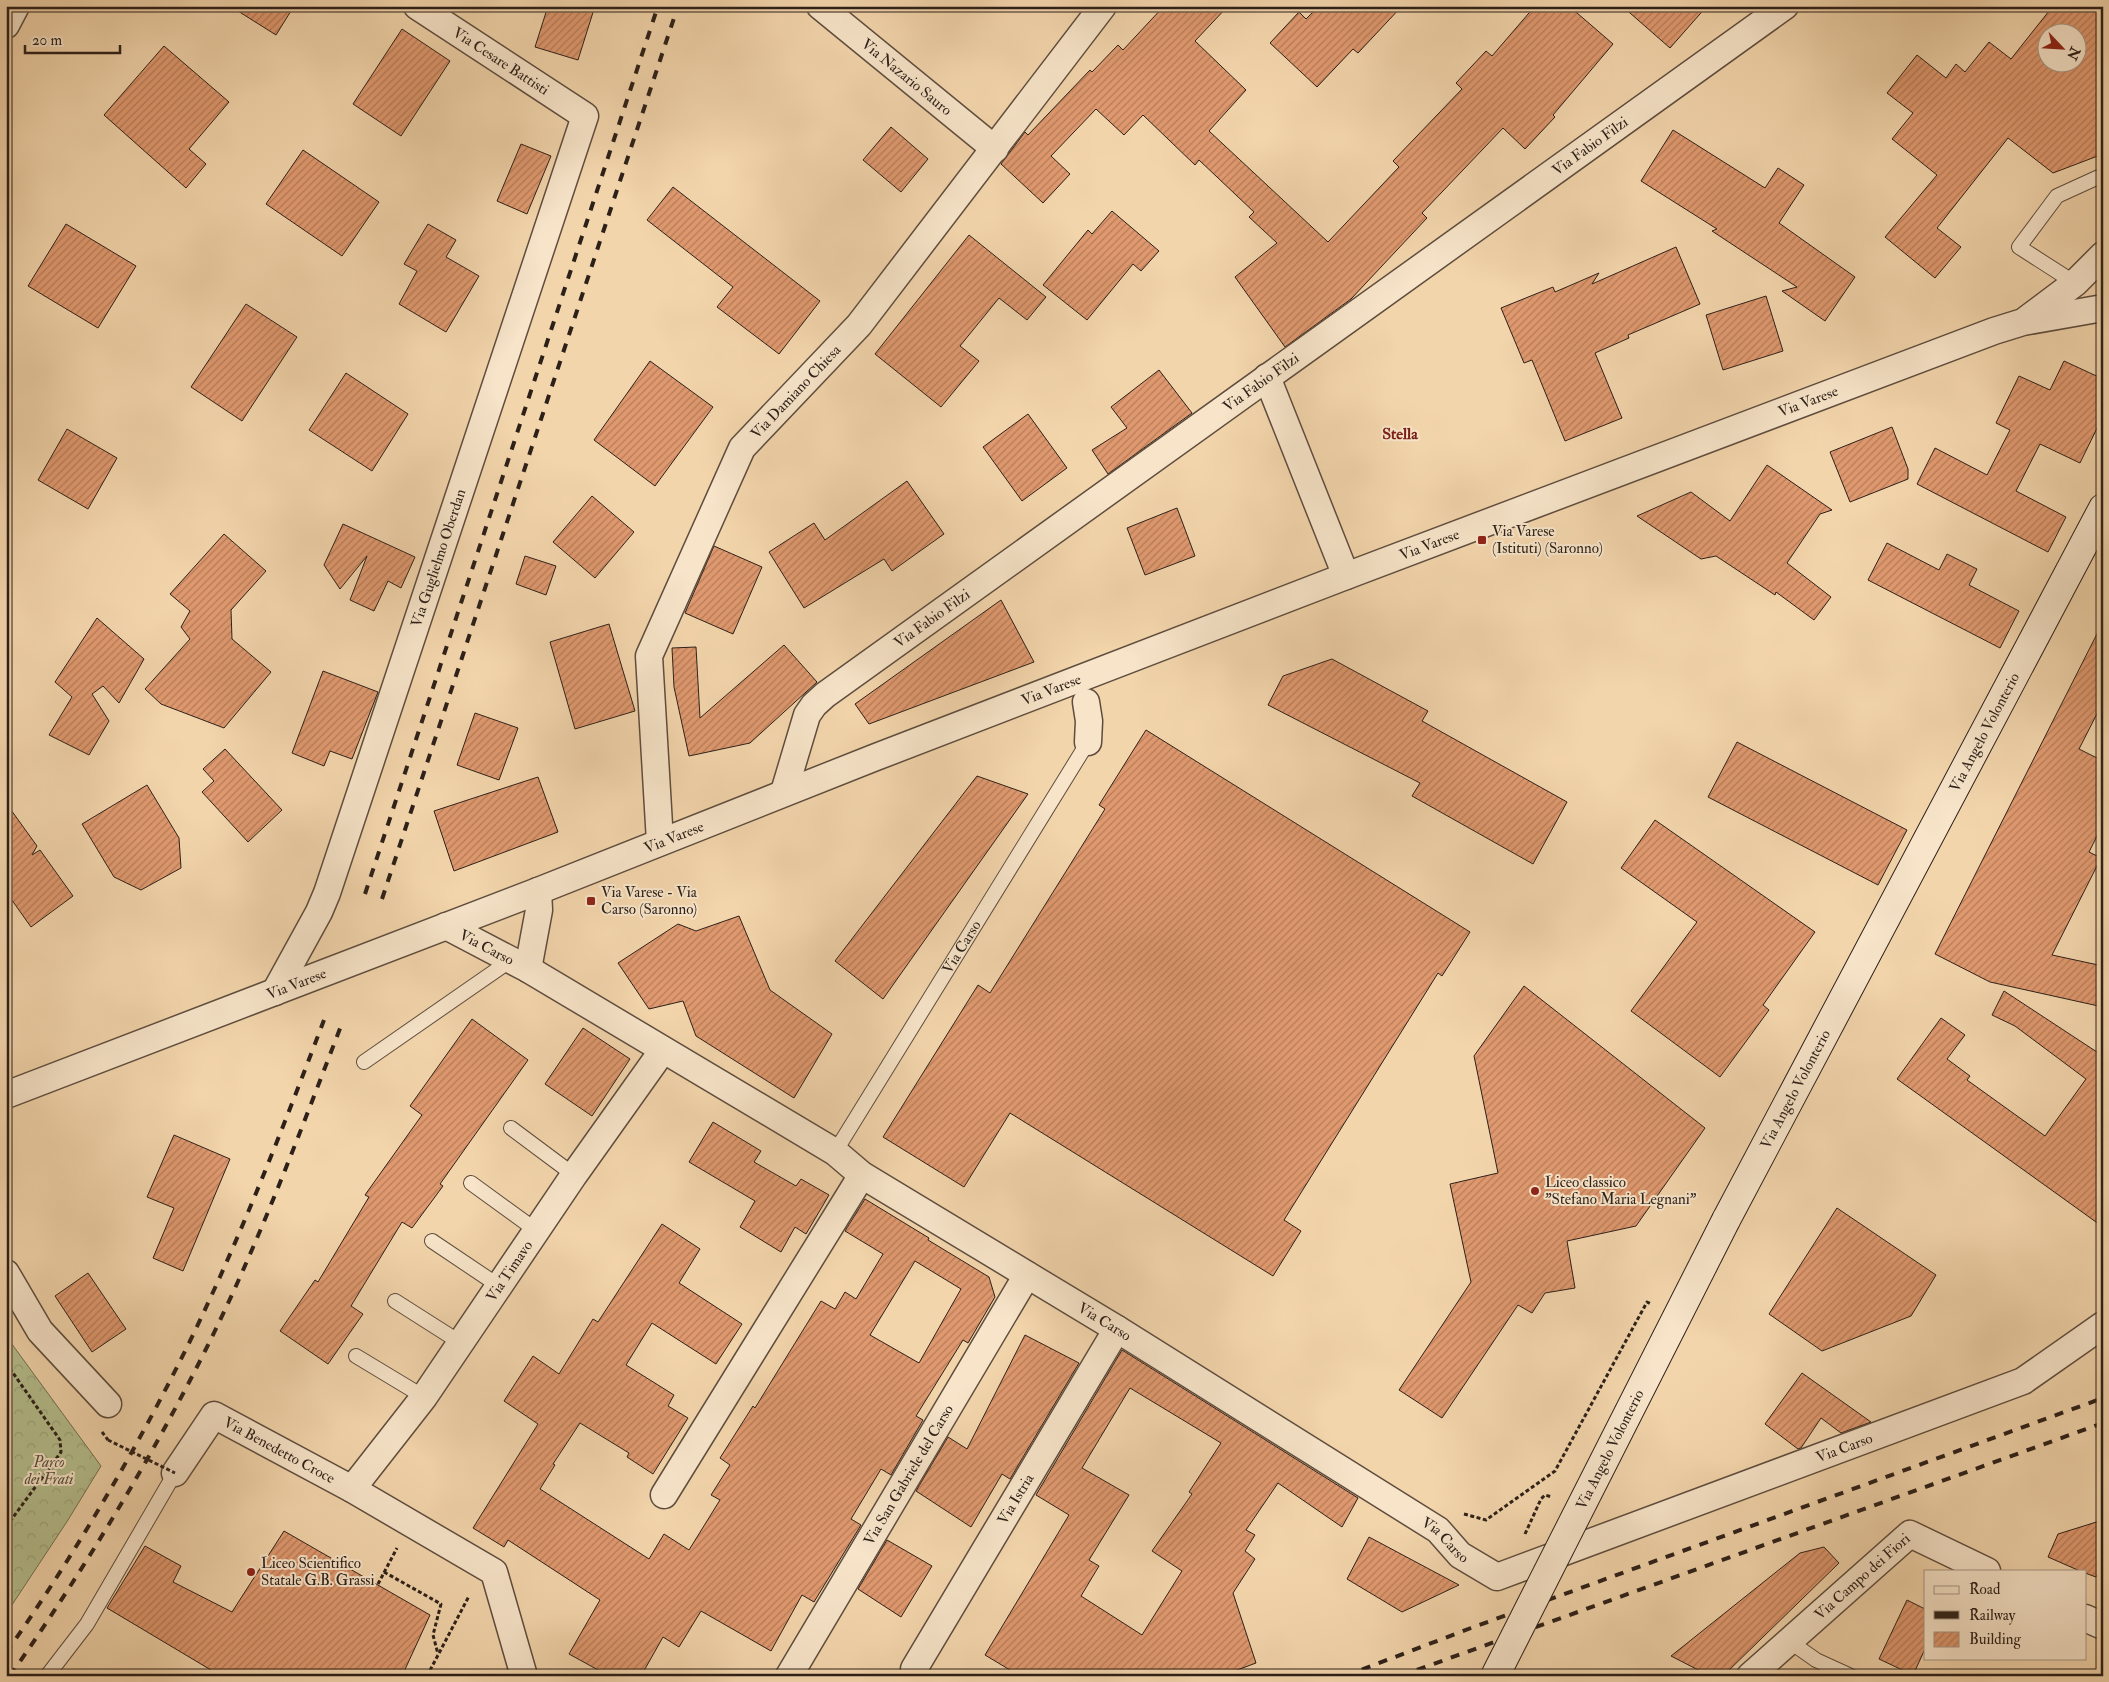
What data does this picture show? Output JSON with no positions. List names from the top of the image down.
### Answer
{
  "streets": {
    "street": [
      "Via Cesare Battisti",
      "Via Nazario Sauro",
      "Via Fabio Filzi",
      "Via Damiano Chiesa",
      "Via Varese",
      "Via Guglielmo Oberdan",
      "Via Angelo Volonterio",
      "Via Carso",
      "Via Timavo",
      "Via Benedetto Croce",
      "Via San Gabriele del Carso",
      "Via Istria",
      "Via Campo dei Fiori"
    ]
  },
  "crossings": [
    ["Via Cesare Battisti", "Via Guglielmo Oberdan"],
    ["Via Nazario Sauro", "Via Damiano Chiesa"],
    ["Via Fabio Filzi", "Via Varese"],
    ["Via Damiano Chiesa", "Via Varese"],
    ["Via Varese", "Via Guglielmo Oberdan"],
    ["Via Varese", "Via Carso"],
    ["Via Carso", "Via Timavo"],
    ["Via Carso", "Via San Gabriele del Carso"],
    ["Via Carso", "Via Istria"],
    ["Via Timavo", "Via Benedetto Croce"]
  ],
  "districts": ["Stella"],
  "parks": ["Parco dei Frati"],
  "places": {
    "transit": ["Via Varese (Istituti) (Saronno)", "Via Varese - Via Carso (Saronno)"],
    "other": ["Liceo classico \"Stefano Maria Legnani\"", "Liceo Scientifico Statale G.B. Grassi"]
  },
  "legend": ["Road", "Railway", "Building"],
  "scale_bar": "20 m",
  "north": "bottom right"
}
